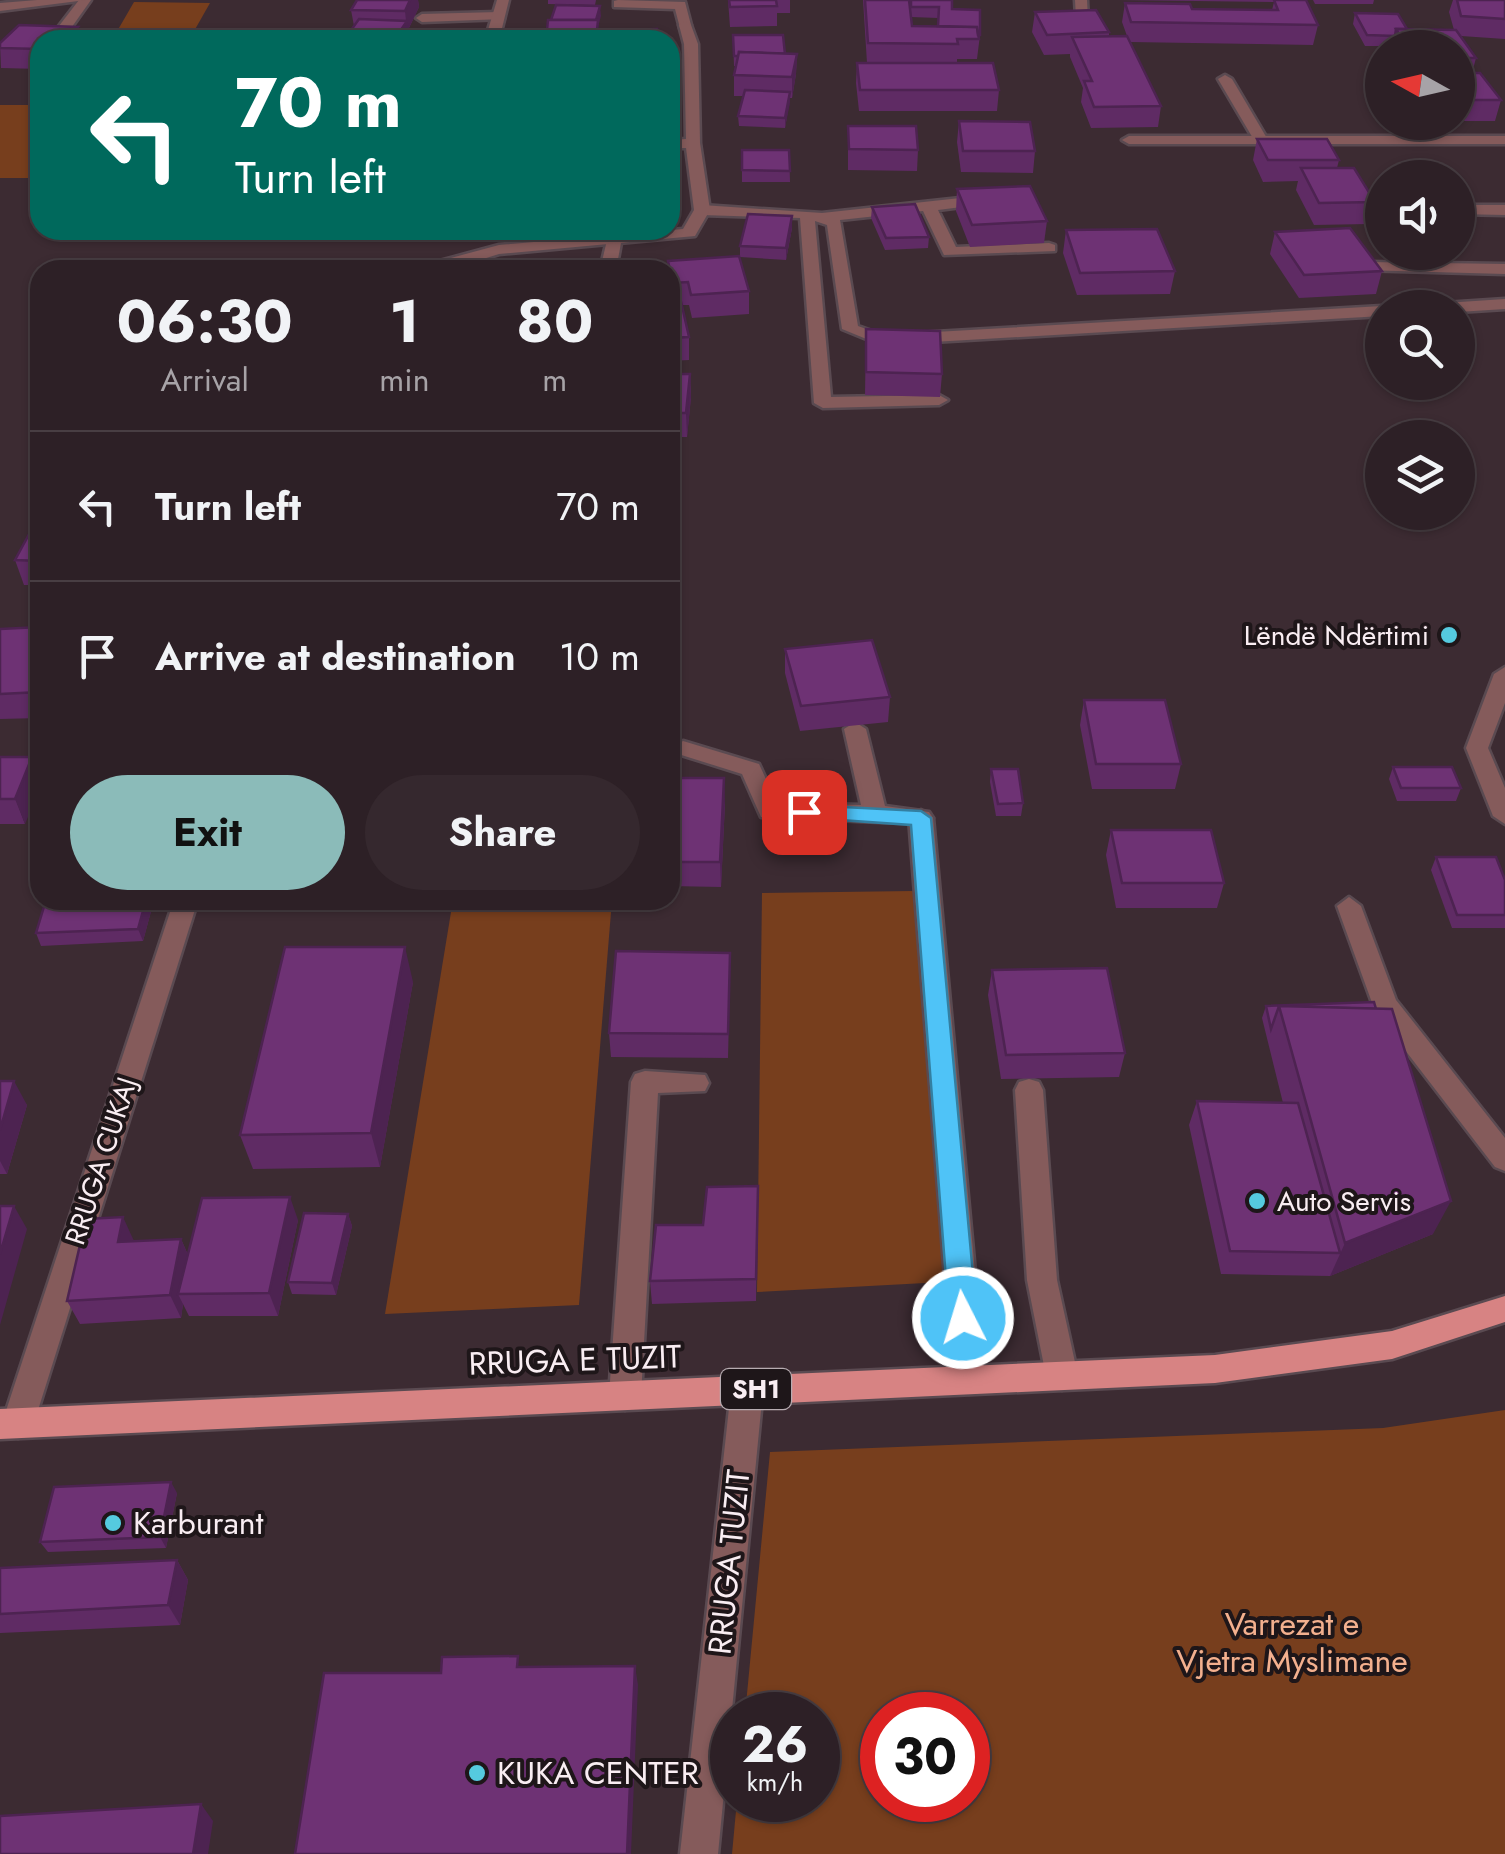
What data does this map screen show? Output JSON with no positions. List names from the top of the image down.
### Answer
{
  "streets": {
    "main road": ["RRUGA E TUZIT", "SH1"],
    "street": ["RRUGA CUKAJ", "RRUGA TUZIT"]
  },
  "crossings": [
    ["RRUGA CUKAJ", "RRUGA E TUZIT"],
    ["RRUGA E TUZIT", "RRUGA TUZIT"]
  ],
  "parks": ["Varrezat e Vjetra Myslimane"],
  "places": [
    "Lëndë Ndërtimi",
    "Auto Servis",
    "Karburant",
    "KUKA CENTER"
  ],
  "north": "left",
  "page": {
    "turn": ["70 m", "Turn left"],
    "eta": [
      "06:30",
      "Arrival",
      "1",
      "min",
      "80",
      "m"
    ],
    "list": [
      {
        "name": "Turn left",
        "value": "70 m"
      },
      {
        "name": "Arrive at destination",
        "value": "10 m"
      }
    ],
    "buttons": ["Exit", "Share"],
    "speed": "26 km/h",
    "limit": "30"
  }
}
